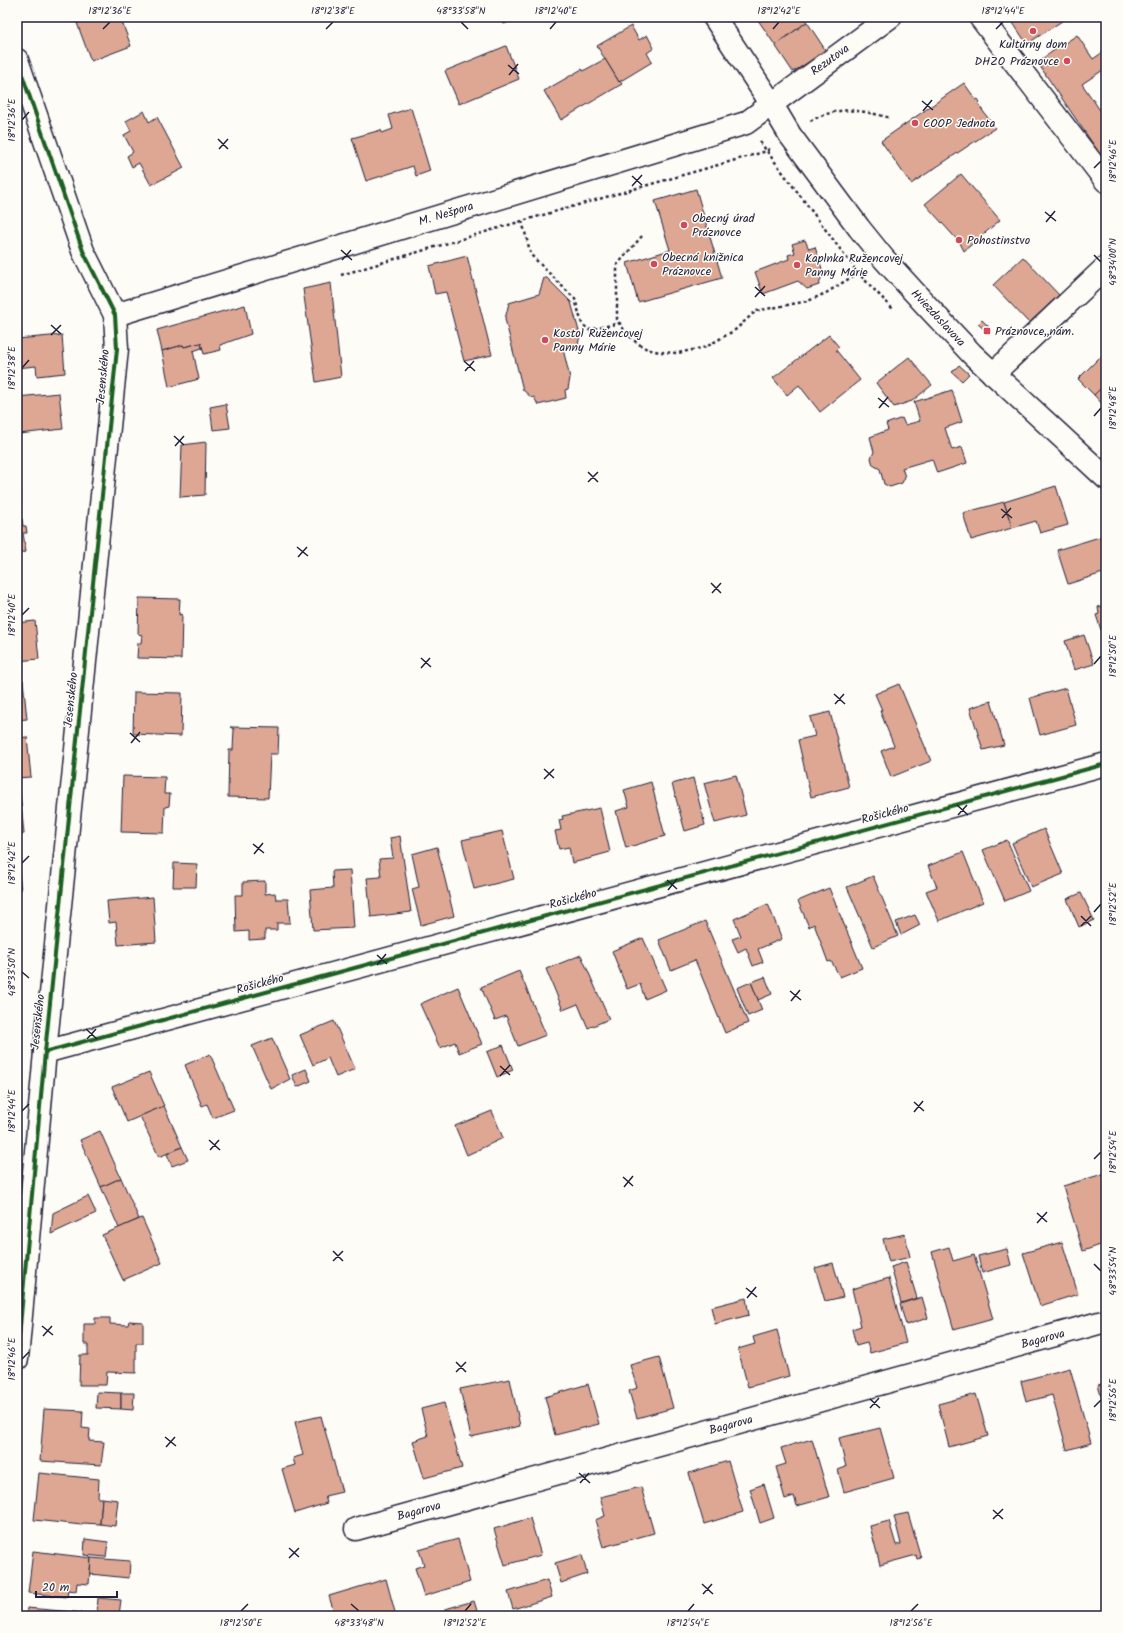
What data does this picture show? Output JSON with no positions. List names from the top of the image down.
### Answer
{
  "streets": {
    "street": [
      "Rezutova",
      "M. Nešpora",
      "Hviezdoslavova",
      "Jesenského",
      "Rošického",
      "Bagarova"
    ]
  },
  "crossings": [
    ["Rezutova", "M. Nešpora"],
    ["Rezutova", "Hviezdoslavova"],
    ["M. Nešpora", "Hviezdoslavova"],
    ["M. Nešpora", "Jesenského"],
    ["Jesenského", "Rošického"]
  ],
  "places": {
    "other": [
      "Kultúrny dom",
      "DHZO Práznovce",
      "COOP Jednota",
      "Obecný úrad Práznovce",
      "Pohostinstvo",
      "Obecná knižnica Práznovce",
      "Kaplnka Ružencovej Panny Márie",
      "Kostol Ružencovej Panny Márie"
    ],
    "transit": ["Práznovce,,nám."]
  },
  "scale_bar": "20 m",
  "coordinates": [
    "18°12'36\"E",
    "18°12'38\"E",
    "48°33'58\"N",
    "18°12'40\"E",
    "18°12'42\"E",
    "18°12'44\"E",
    "18°12'46\"E",
    "48°34'00\"N",
    "18°12'48\"E",
    "18°12'50\"E",
    "18°12'52\"E",
    "48°33'50\"N",
    "18°12'54\"E",
    "48°33'54\"N",
    "18°12'56\"E",
    "48°33'48\"N"
  ]
}
